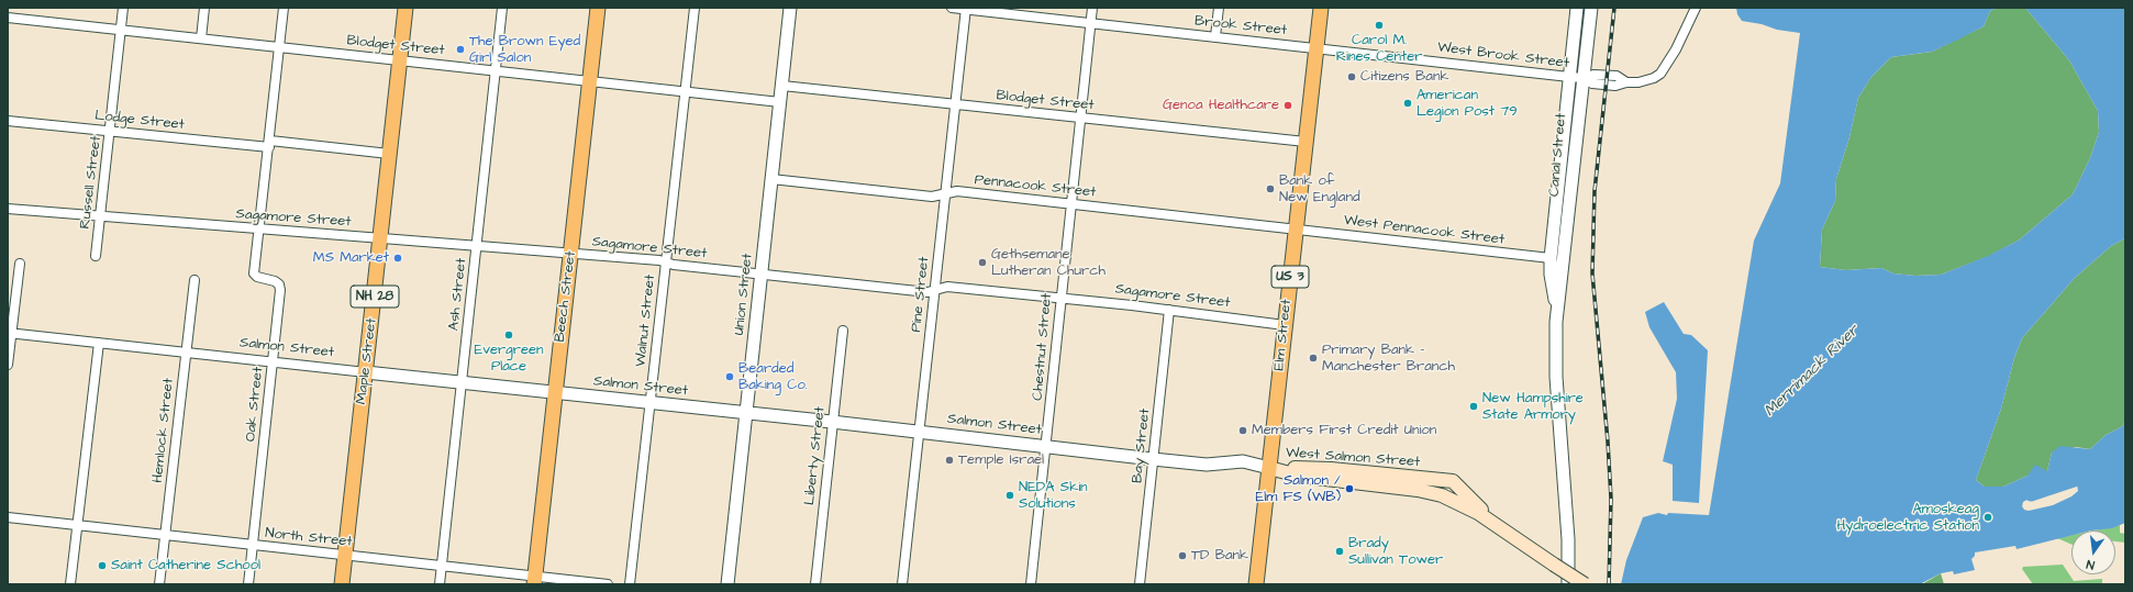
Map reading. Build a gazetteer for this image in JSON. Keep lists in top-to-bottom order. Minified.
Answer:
{"streets":{"main road":["US 3","NH 28","Beech Street","Elm Street","Maple Street","West Salmon Street"],"street":["Brook Street","Blodget Street","West Brook Street","Lodge Street","Canal Street","Russell Street","Pennacook Street","Sagamore Street","West Pennacook Street","Ash Street","Union Street","Pine Street","Walnut Street","Chestnut Street","Salmon Street","Oak Street","Hemlock Street","Bay Street","Liberty Street","North Street"]},"crossings":[["Brook Street","West Brook Street"],["Brook Street","Pine Street"],["Brook Street","Elm Street"],["Brook Street","Chestnut Street"],["Blodget Street","Russell Street"],["Blodget Street","Ash Street"],["Blodget Street","Union Street"],["Blodget Street","Pine Street"],["Blodget Street","Beech Street"],["Blodget Street","Walnut Street"],["Blodget Street","Elm Street"],["Blodget Street","Chestnut Street"],["Blodget Street","Maple Street"],["Blodget Street","Oak Street"],["West Brook Street","Canal Street"],["West Brook Street","Elm Street"],["Lodge Street","Russell Street"],["Lodge Street","Maple Street"],["Lodge Street","Oak Street"],["Canal Street","West Pennacook Street"],["Russell Street","Sagamore Street"],["Pennacook Street","West Pennacook Street"],["Pennacook Street","Union Street"],["Pennacook Street","Pine Street"],["Pennacook Street","Elm Street"],["Pennacook Street","Chestnut Street"],["Sagamore Street","Ash Street"],["Sagamore Street","Union Street"],["Sagamore Street","Pine Street"],["Sagamore Street","Beech Street"],["Sagamore Street","Walnut Street"],["Sagamore Street","Elm Street"],["Sagamore Street","Chestnut Street"],["Sagamore Street","Maple Street"],["Sagamore Street","Oak Street"],["Sagamore Street","Bay Street"],["West Pennacook Street","Elm Street"],["Ash Street","Salmon Street"],["Ash Street","North Street"],["Union Street","Salmon Street"],["Pine Street","Salmon Street"],["Beech Street","Salmon Street"],["Beech Street","North Street"],["Walnut Street","Salmon Street"],["Elm Street","Salmon Street"],["Elm Street","West Salmon Street"],["Chestnut Street","Salmon Street"],["Salmon Street","Maple Street"],["Salmon Street","Oak Street"],["Salmon Street","Hemlock Street"],["Salmon Street","Bay Street"],["Salmon Street","Liberty Street"],["Salmon Street","West Salmon Street"],["Maple Street","North Street"],["Oak Street","North Street"],["Hemlock Street","North Street"]],"water":["Merrimack River"],"places":["Carol M. Rines Center","The Brown Eyed Girl Salon","Citizens Bank","American Legion Post 79","Genoa Healthcare","Bank of New England","MS Market","Gethsemane Lutheran Church","Evergreen Place","Primary Bank - Manchester Branch","Bearded Baking Co.","New Hampshire State Armory","Members First Credit Union","Temple Israel","Salmon / Elm FS (WB)","NEDA Skin Solutions","Amoskeag Hydroelectric Station","Brady Sullivan Tower","TD Bank","Saint Catherine School"],"north":"bottom"}
